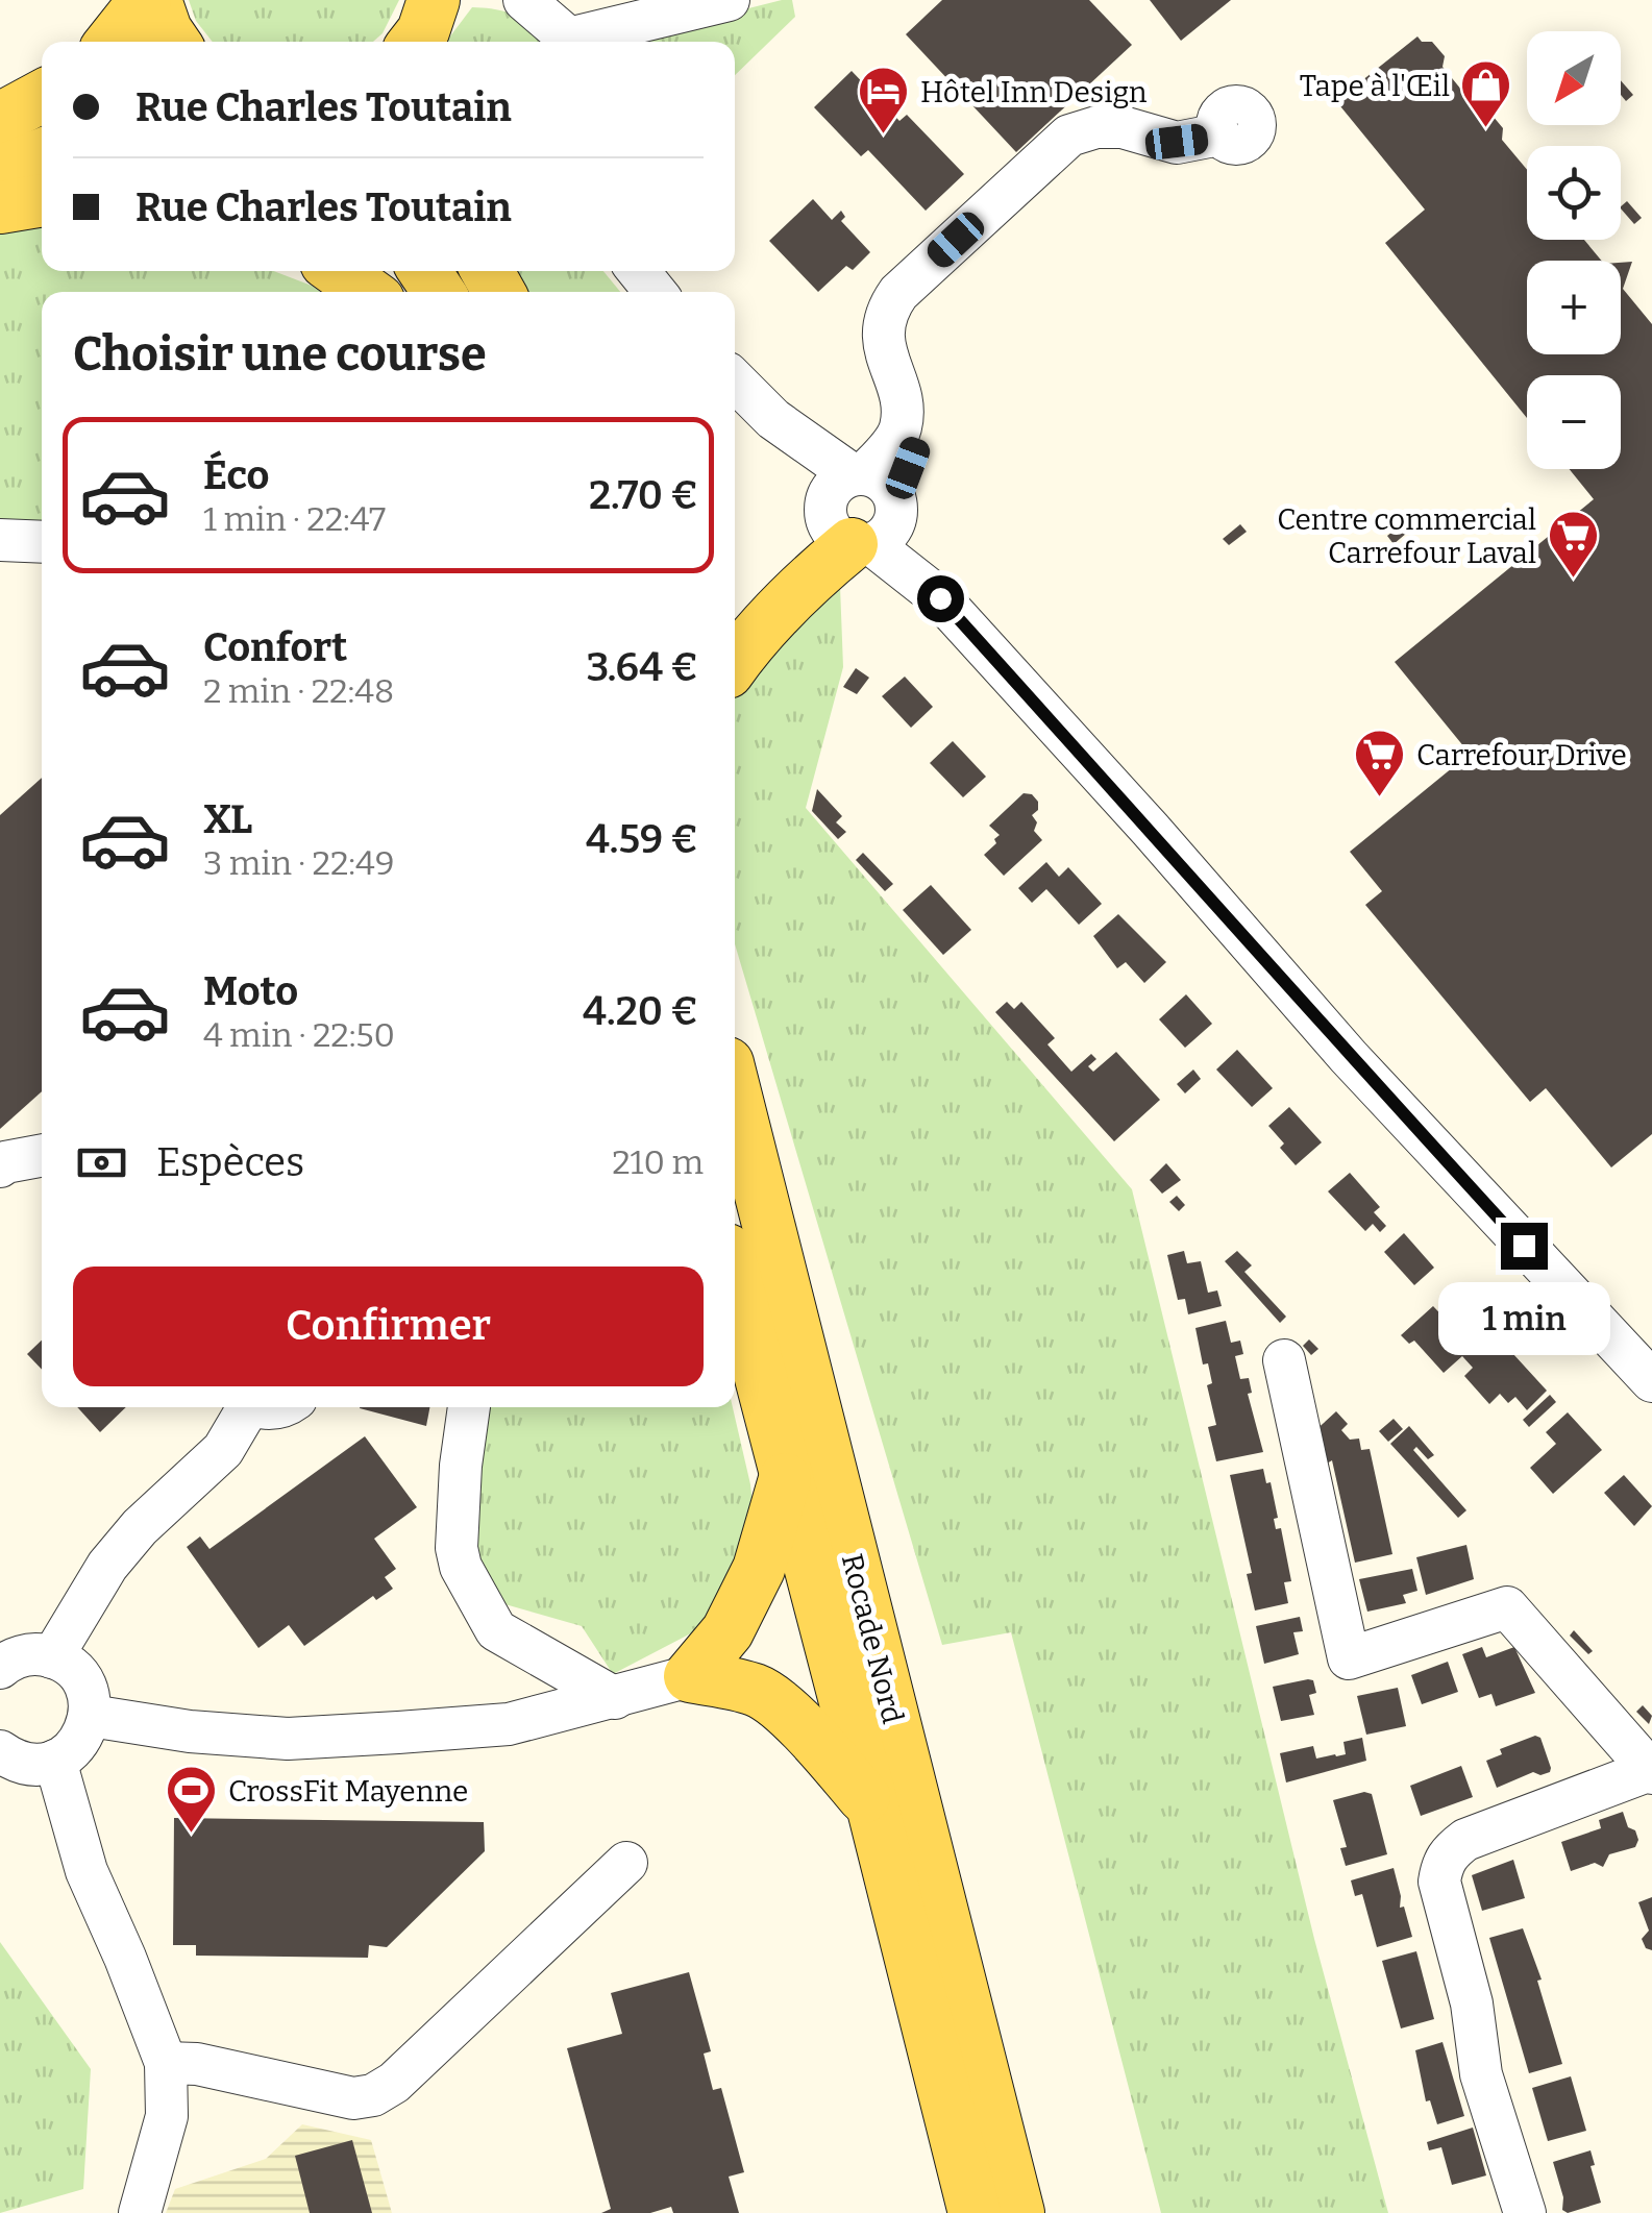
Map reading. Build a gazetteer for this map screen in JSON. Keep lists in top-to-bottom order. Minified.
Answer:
{"streets":{"main road":["Rocade Nord"]},"places":{"shop":["Tape à l'Œil"],"hotel":["Hôtel Inn Design"],"supermarket":["Centre commercial Carrefour Laval","Carrefour Drive"],"sports":["CrossFit Mayenne"]},"north":"bottom left","page":{"map_buttons":["+","−"],"banner":["Rue Charles Toutain","Rue Charles Toutain"],"heading":"Choisir une course","list":[{"name":"Éco","note":"1 min · 22:47","value":"2.70 €"},{"name":"Confort","note":"2 min · 22:48","value":"3.64 €"},{"name":"XL","note":"3 min · 22:49","value":"4.59 €"},{"name":"Moto","note":"4 min · 22:50","value":"4.20 €"}],"pay":["Espèces","210 m"],"buttons":"Confirmer","bubble":"1 min"}}
